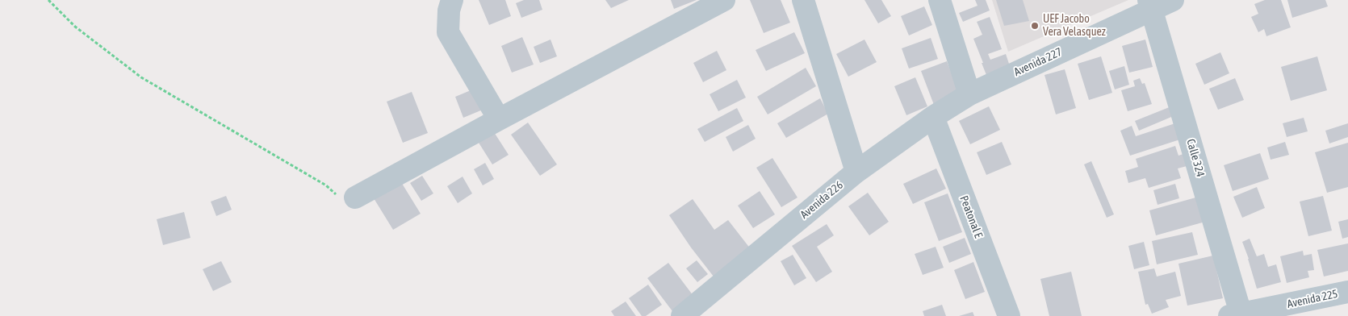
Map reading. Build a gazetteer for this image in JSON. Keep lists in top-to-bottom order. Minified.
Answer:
{"streets":{"street":["Avenida 227","Calle 324","Avenida 226","Peatonal E","Avenida 225"]},"crossings":[["Avenida 227","Calle 324"],["Avenida 227","Avenida 226"],["Calle 324","Avenida 225"],["Avenida 226","Peatonal E"]],"places":["UEF Jacobo Vera Velasquez"]}
